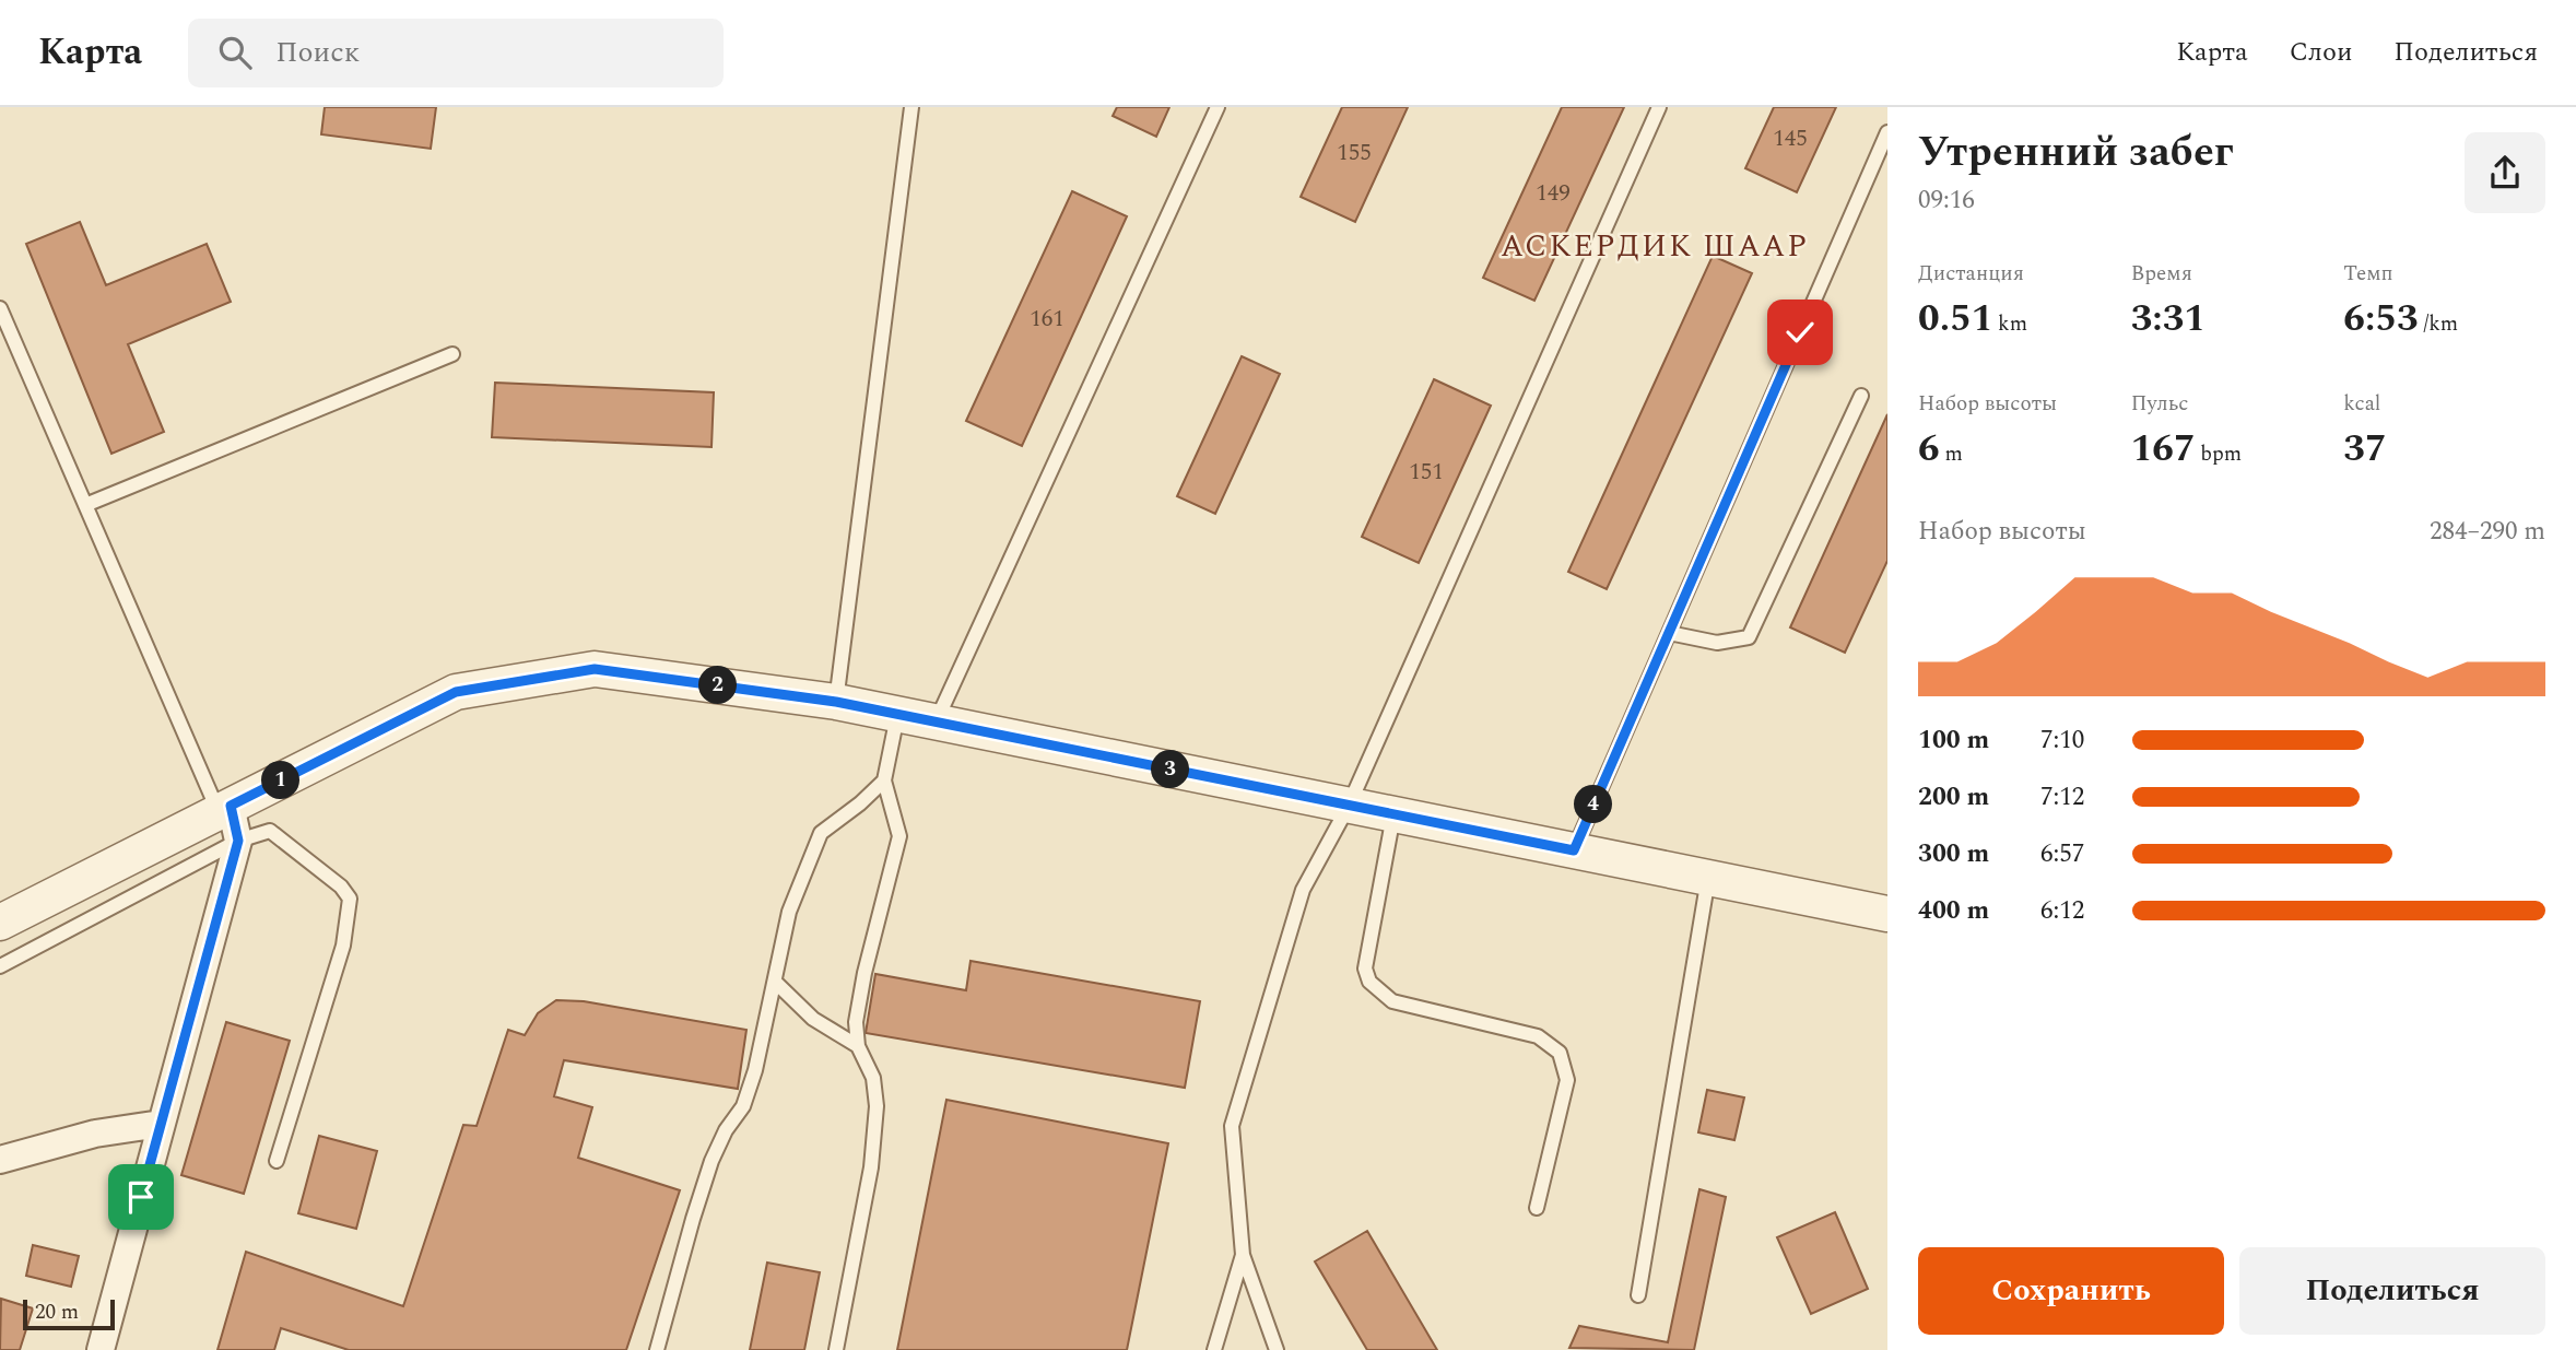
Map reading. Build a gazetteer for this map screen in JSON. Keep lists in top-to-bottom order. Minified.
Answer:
{"districts":["АСКЕРДИК ШААР"],"house_numbers":["145","155","149","161","151"],"scale_bar":"20 m","page":{"header":"Карта","search":"Поиск","nav":["Карта","Слои","Поделиться"],"heading":["Утренний забег","09:16"],"stats":[["Дистанция","0.51 km"],["Время","3:31"],["Темп","6:53 /km"],["Набор высоты","6 m"],["Пульс","167 bpm"],["kcal","37"]],"chart":["Набор высоты","284–290 m"],"pins":["2","3","1","4"],"list":[{"name":"100 m","note":"7:10"},{"name":"200 m","note":"7:12"},{"name":"300 m","note":"6:57"},{"name":"400 m","note":"6:12"}],"buttons":["Сохранить","Поделиться"],"scale":"20 m"}}
